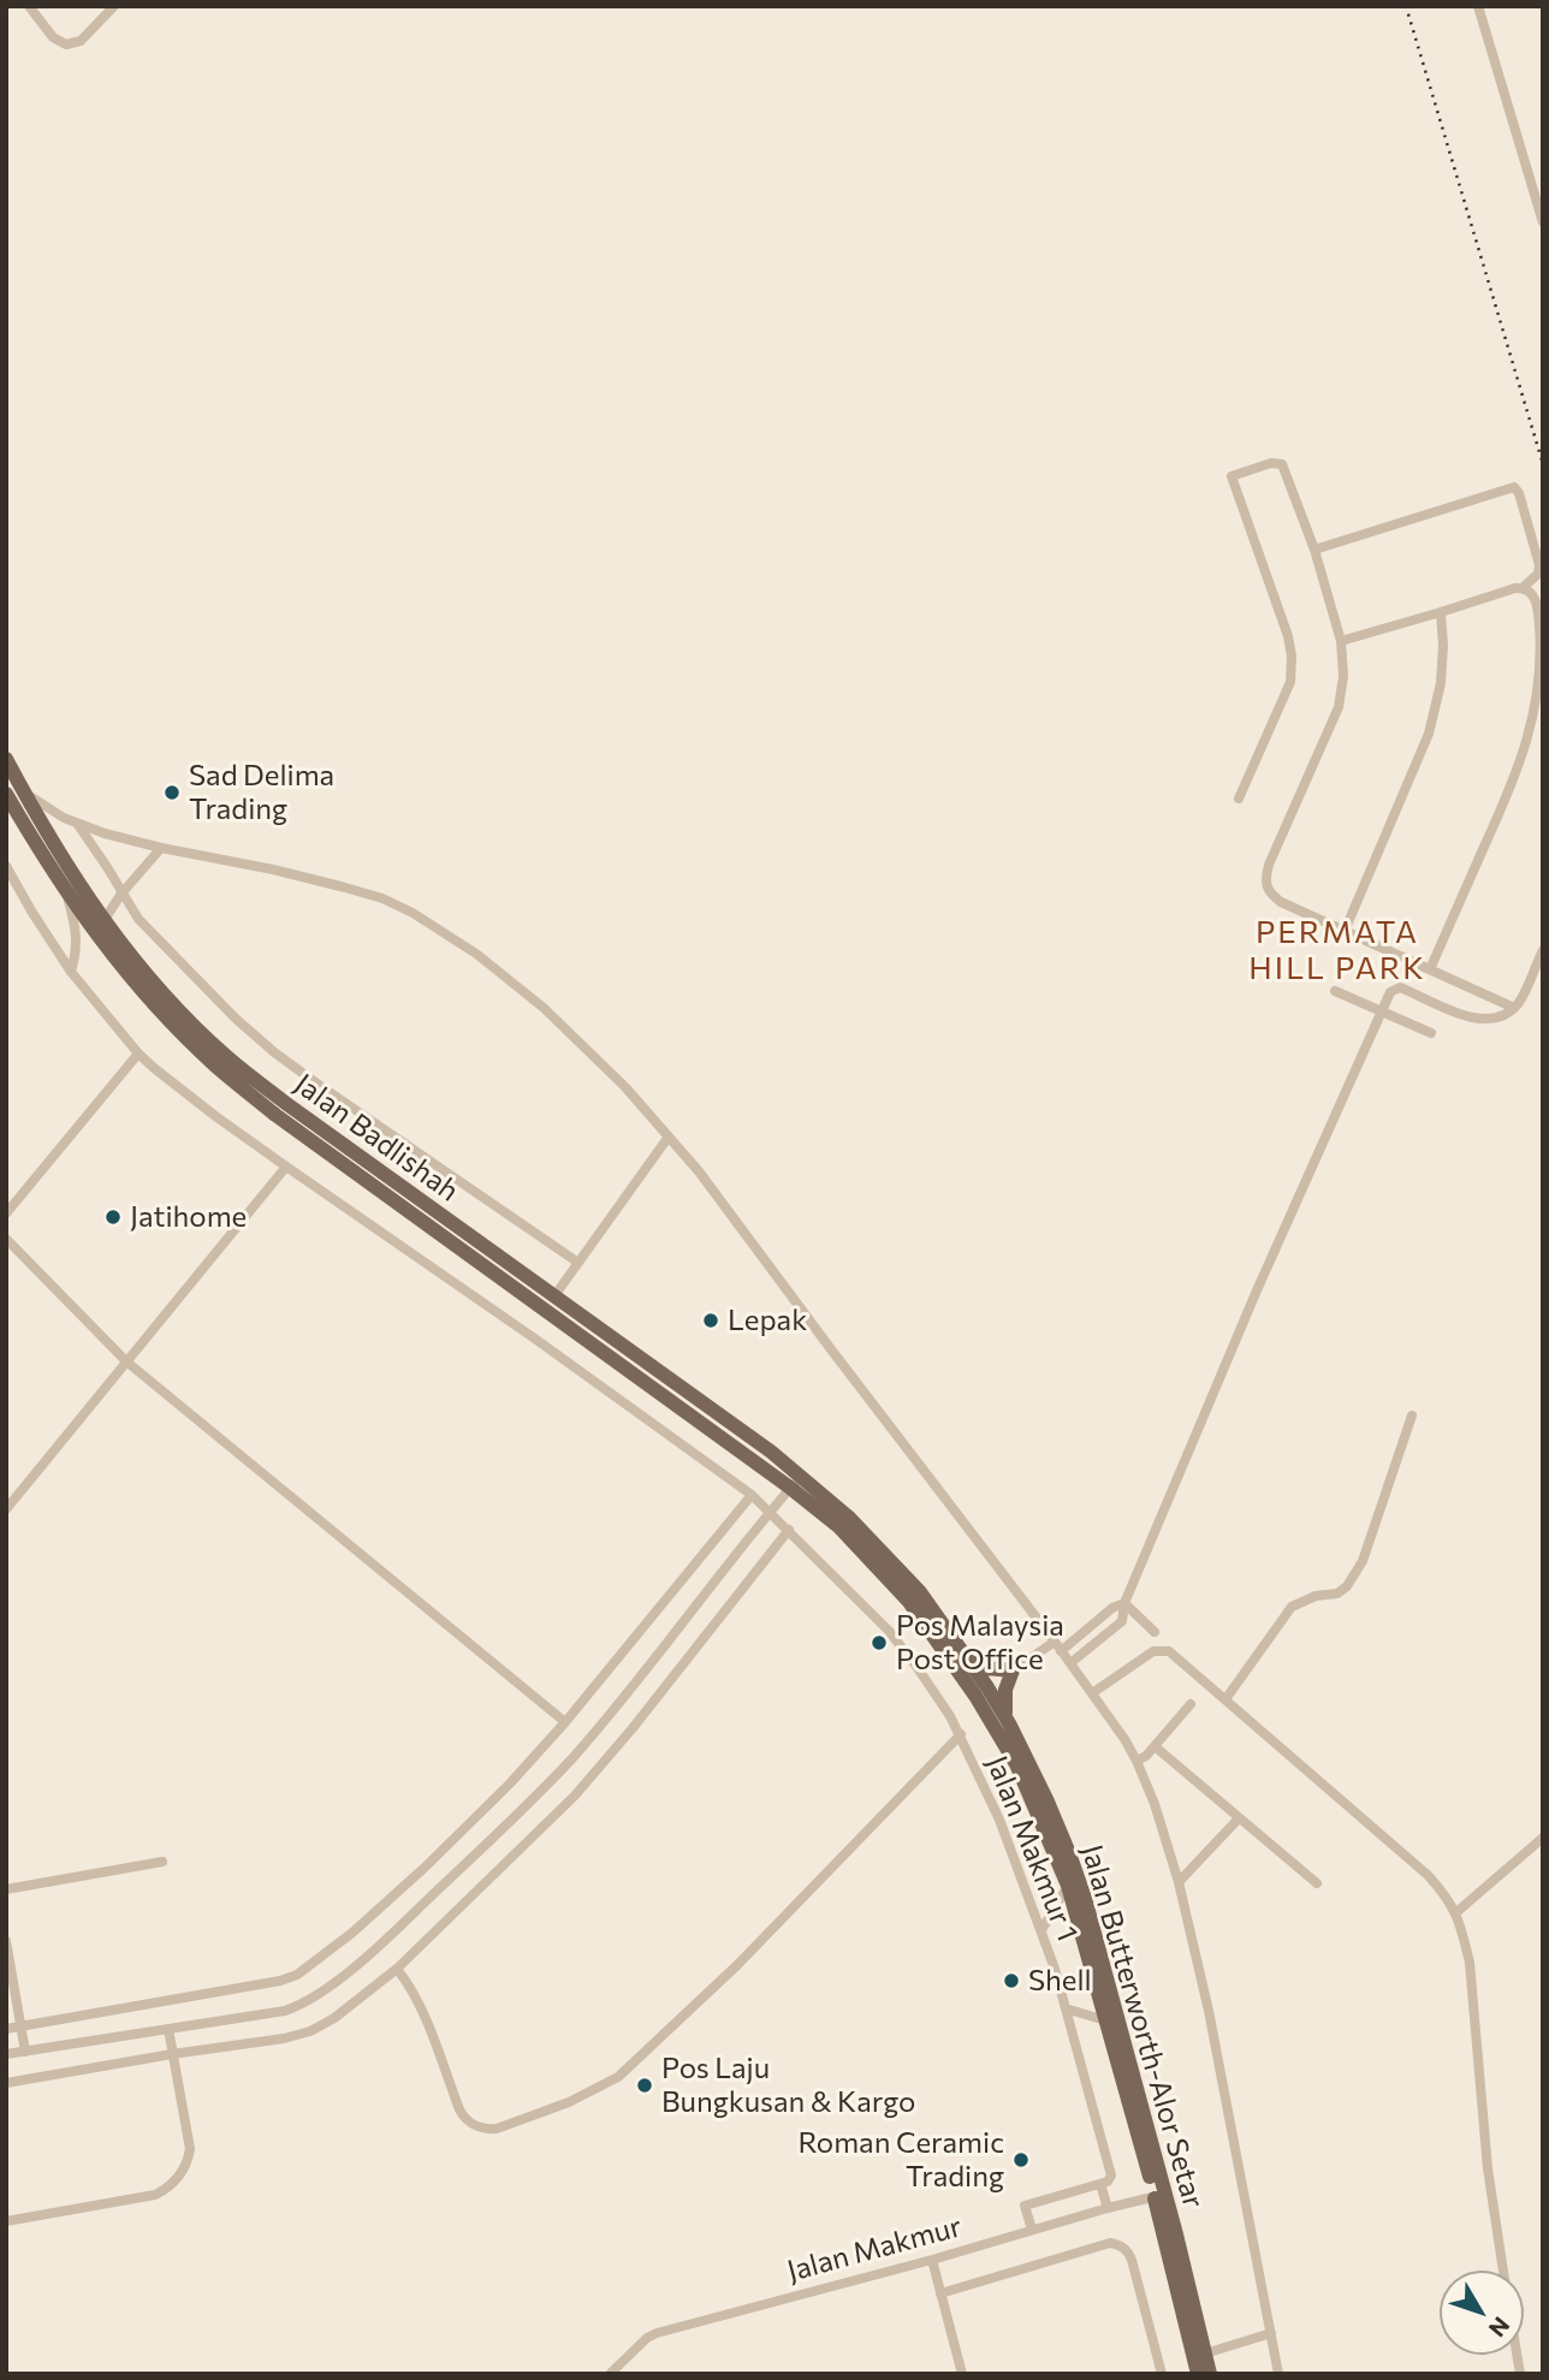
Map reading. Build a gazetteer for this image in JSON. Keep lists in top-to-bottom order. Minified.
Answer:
{"streets":{"main road":["Jalan Badlishah","Jalan Butterworth-Alor Setar"],"street":["Jalan Makmur 1","Jalan Makmur"]},"crossings":[["Jalan Badlishah","Jalan Butterworth-Alor Setar"],["Jalan Butterworth-Alor Setar","Jalan Makmur"]],"districts":["PERMATA HILL PARK"],"places":["Sad Delima Trading","Jatihome","Lepak","Pos Malaysia Post Office","Shell","Pos Laju Bungkusan & Kargo","Roman Ceramic Trading"],"north":"bottom right"}
